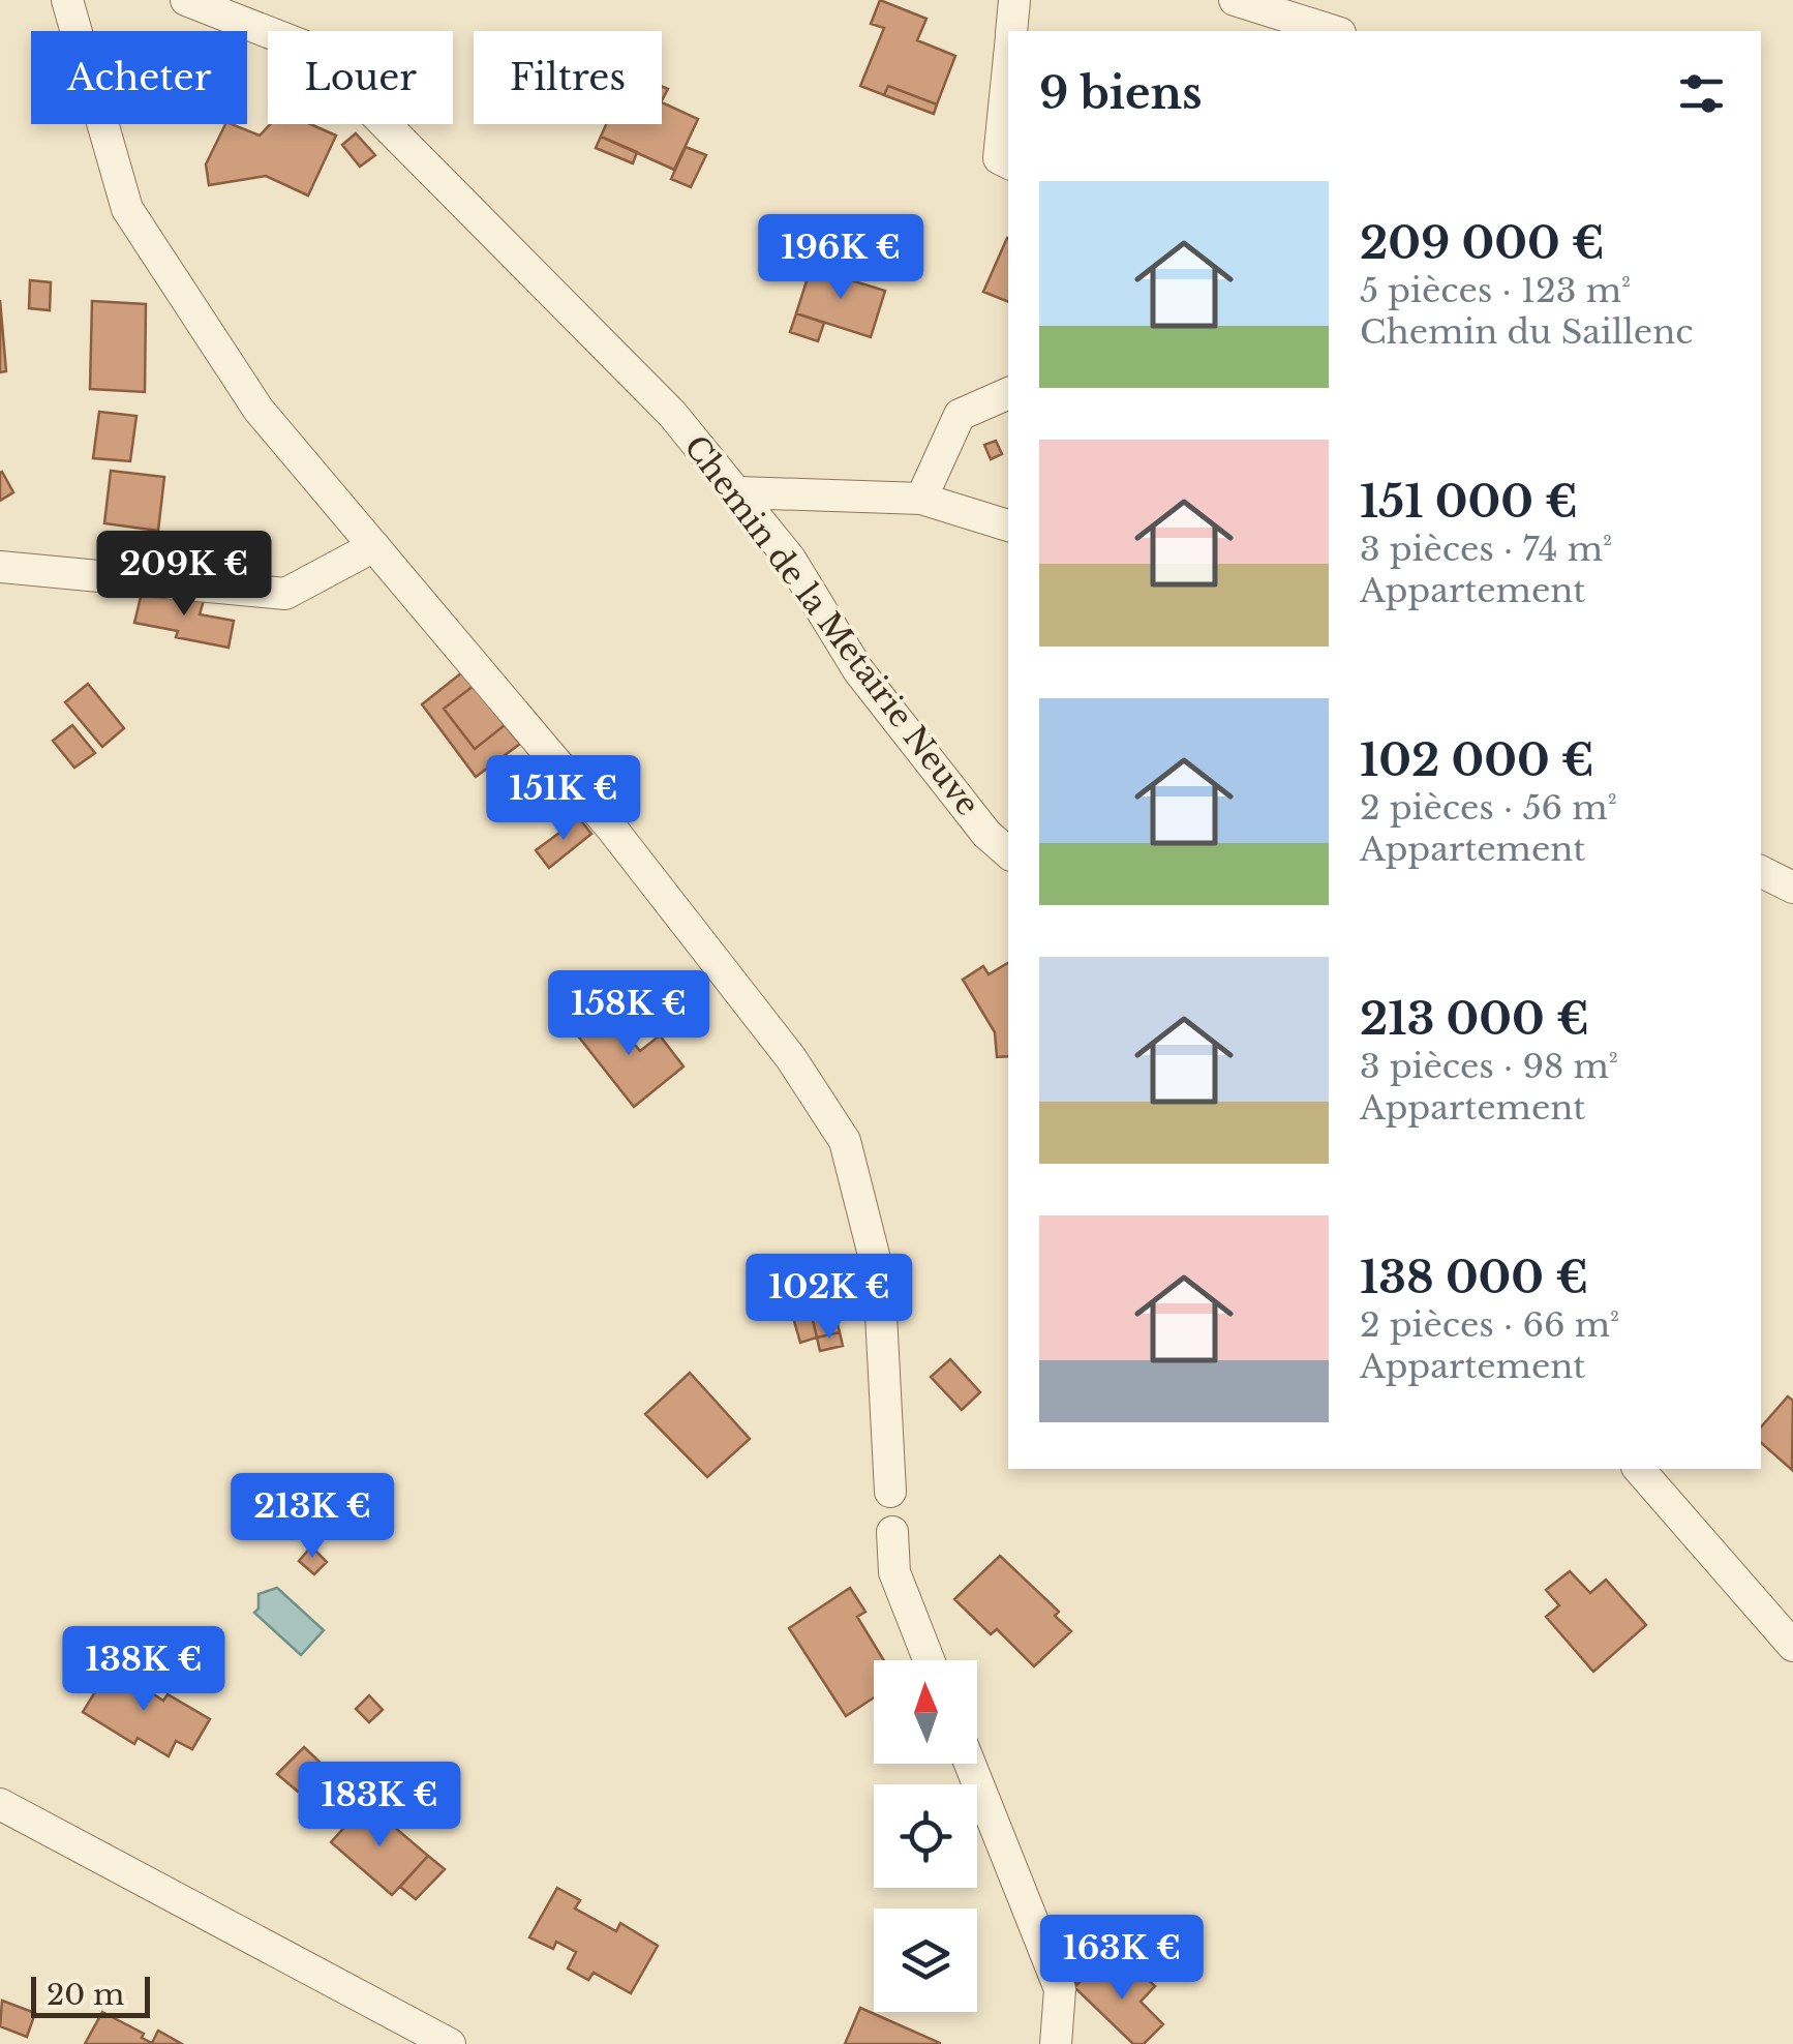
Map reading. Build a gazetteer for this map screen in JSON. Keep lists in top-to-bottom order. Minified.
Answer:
{"streets":{"street":["Chemin de la Metairie Neuve"]},"scale_bar":"20 m","north":"top","page":{"chip":["Acheter","Louer","Filtres"],"heading":"9 biens","list":[{"name":"209 000 €","note":"5 pièces · 123 m² · Chemin du Saillenc"},{"name":"151 000 €","note":"3 pièces · 74 m² · Appartement"},{"name":"102 000 €","note":"2 pièces · 56 m² · Appartement"},{"name":"213 000 €","note":"3 pièces · 98 m² · Appartement"},{"name":"138 000 €","note":"2 pièces · 66 m² · Appartement"}],"price":["196K €","209K €","151K €","158K €","102K €","213K €","138K €","183K €","163K €"],"scale":"20 m"}}
